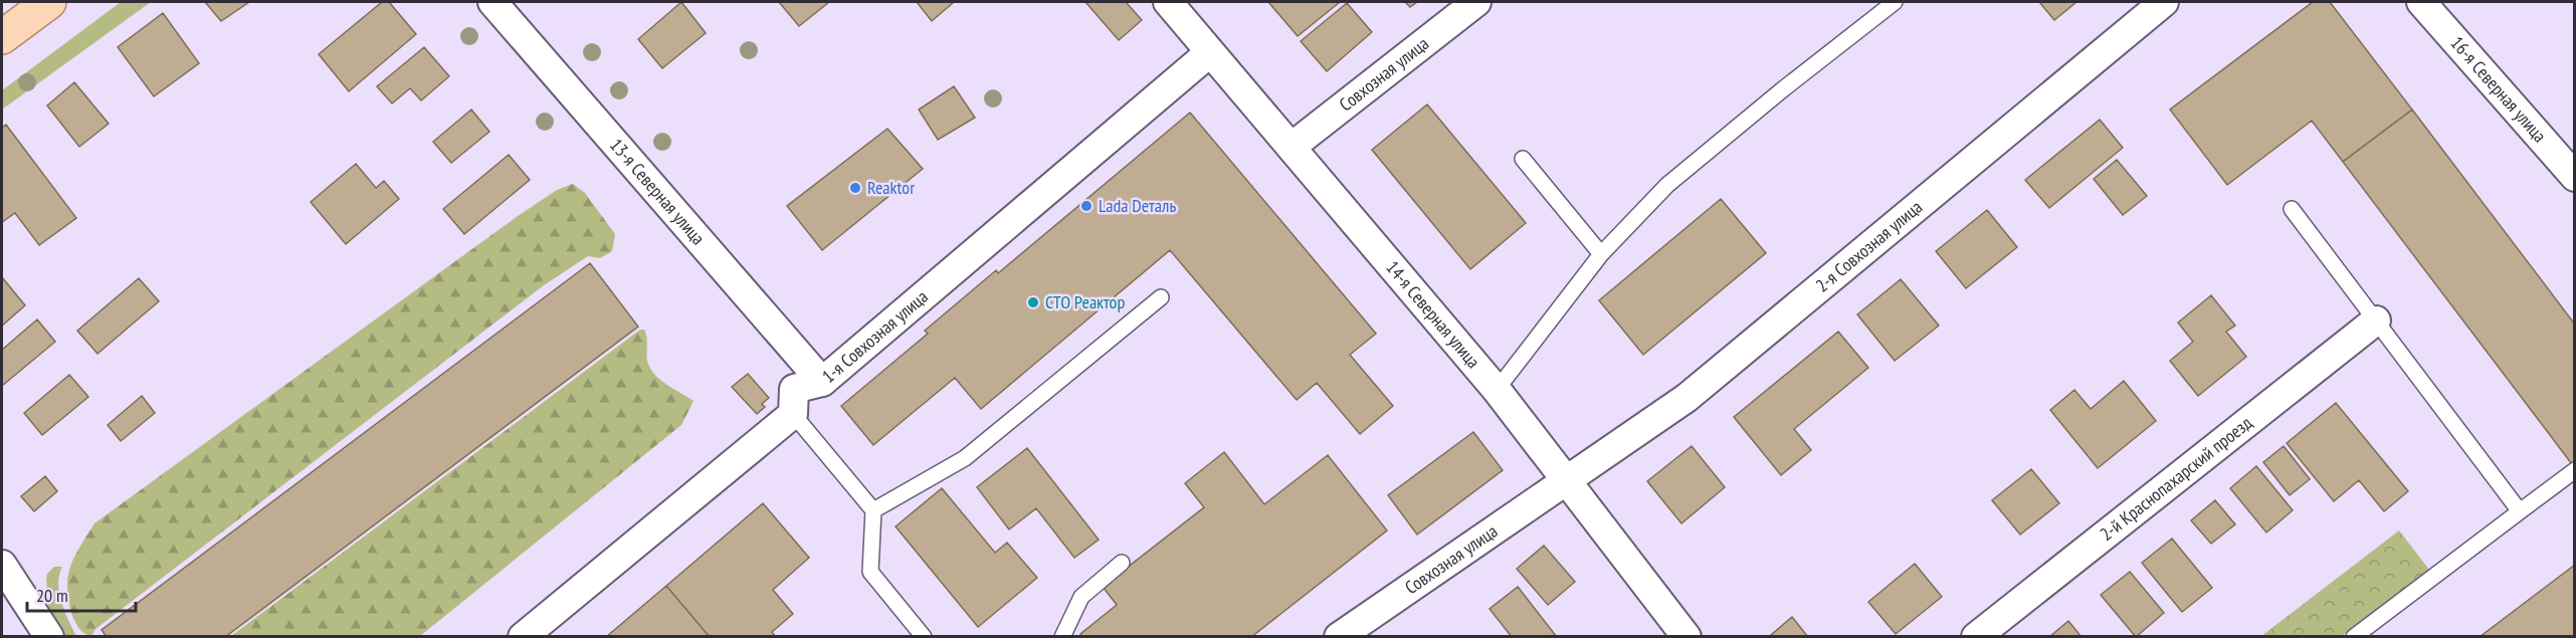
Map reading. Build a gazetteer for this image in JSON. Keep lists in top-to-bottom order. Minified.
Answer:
{"streets":{"street":["Совхозная улица","16-я Северная улица","13-я Северная улица","2-я Совхозная улица","14-я Северная улица","1-я Совхозная улица","2-й Краснопахарский проезд"]},"crossings":[["Совхозная улица","2-я Совхозная улица"],["Совхозная улица","14-я Северная улица"],["13-я Северная улица","1-я Совхозная улица"],["2-я Совхозная улица","14-я Северная улица"],["14-я Северная улица","1-я Совхозная улица"]],"places":["Reaktor","Lada Dеталь","СТО Реактор"],"scale_bar":"20 m"}
